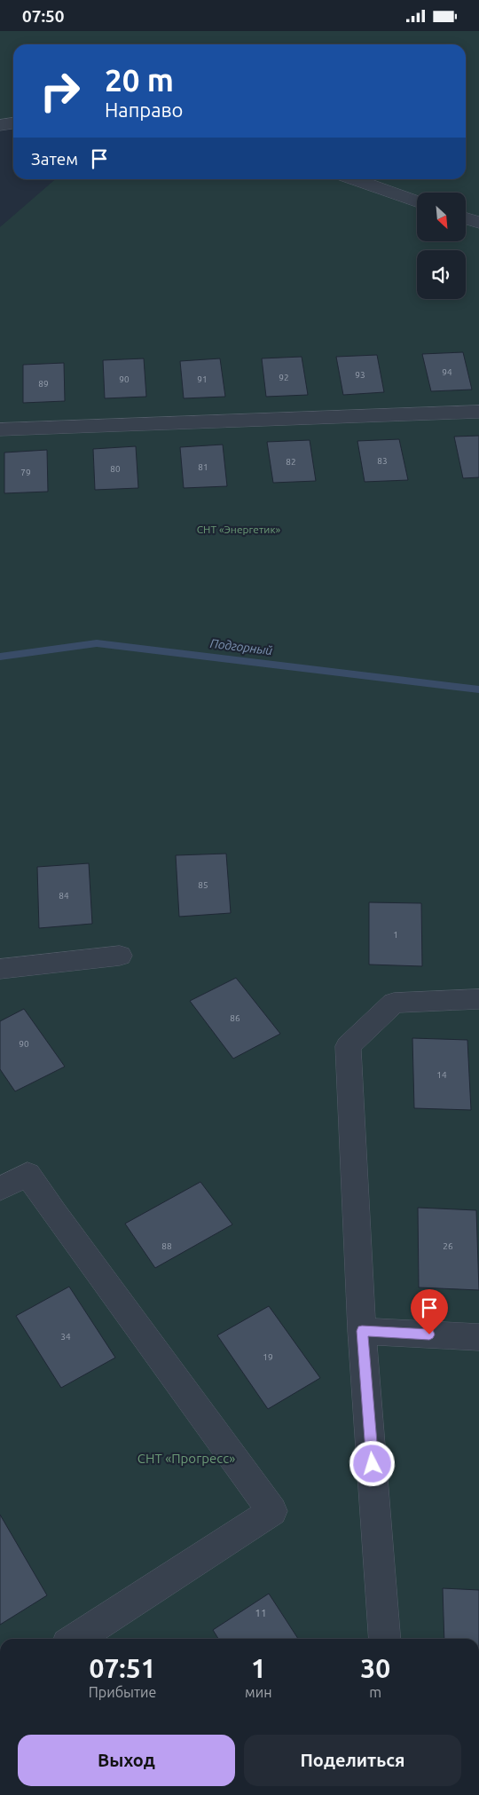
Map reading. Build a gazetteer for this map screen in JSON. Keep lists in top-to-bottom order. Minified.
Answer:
{"water":["Подгорный"],"parks":["СНТ «Энергетик»","СНТ «Прогресс»"],"house_numbers":["94","93","92","90","91","89","83","82","81","80","79","85","84","1","86","90","14","88","26","34","19","11"],"north":"bottom right","page":{"status":"07:50","turn":["20 m","Направо"],"then":"Затем","eta":["07:51","Прибытие","1","мин","30","m"],"buttons":["Выход","Поделиться"]}}
